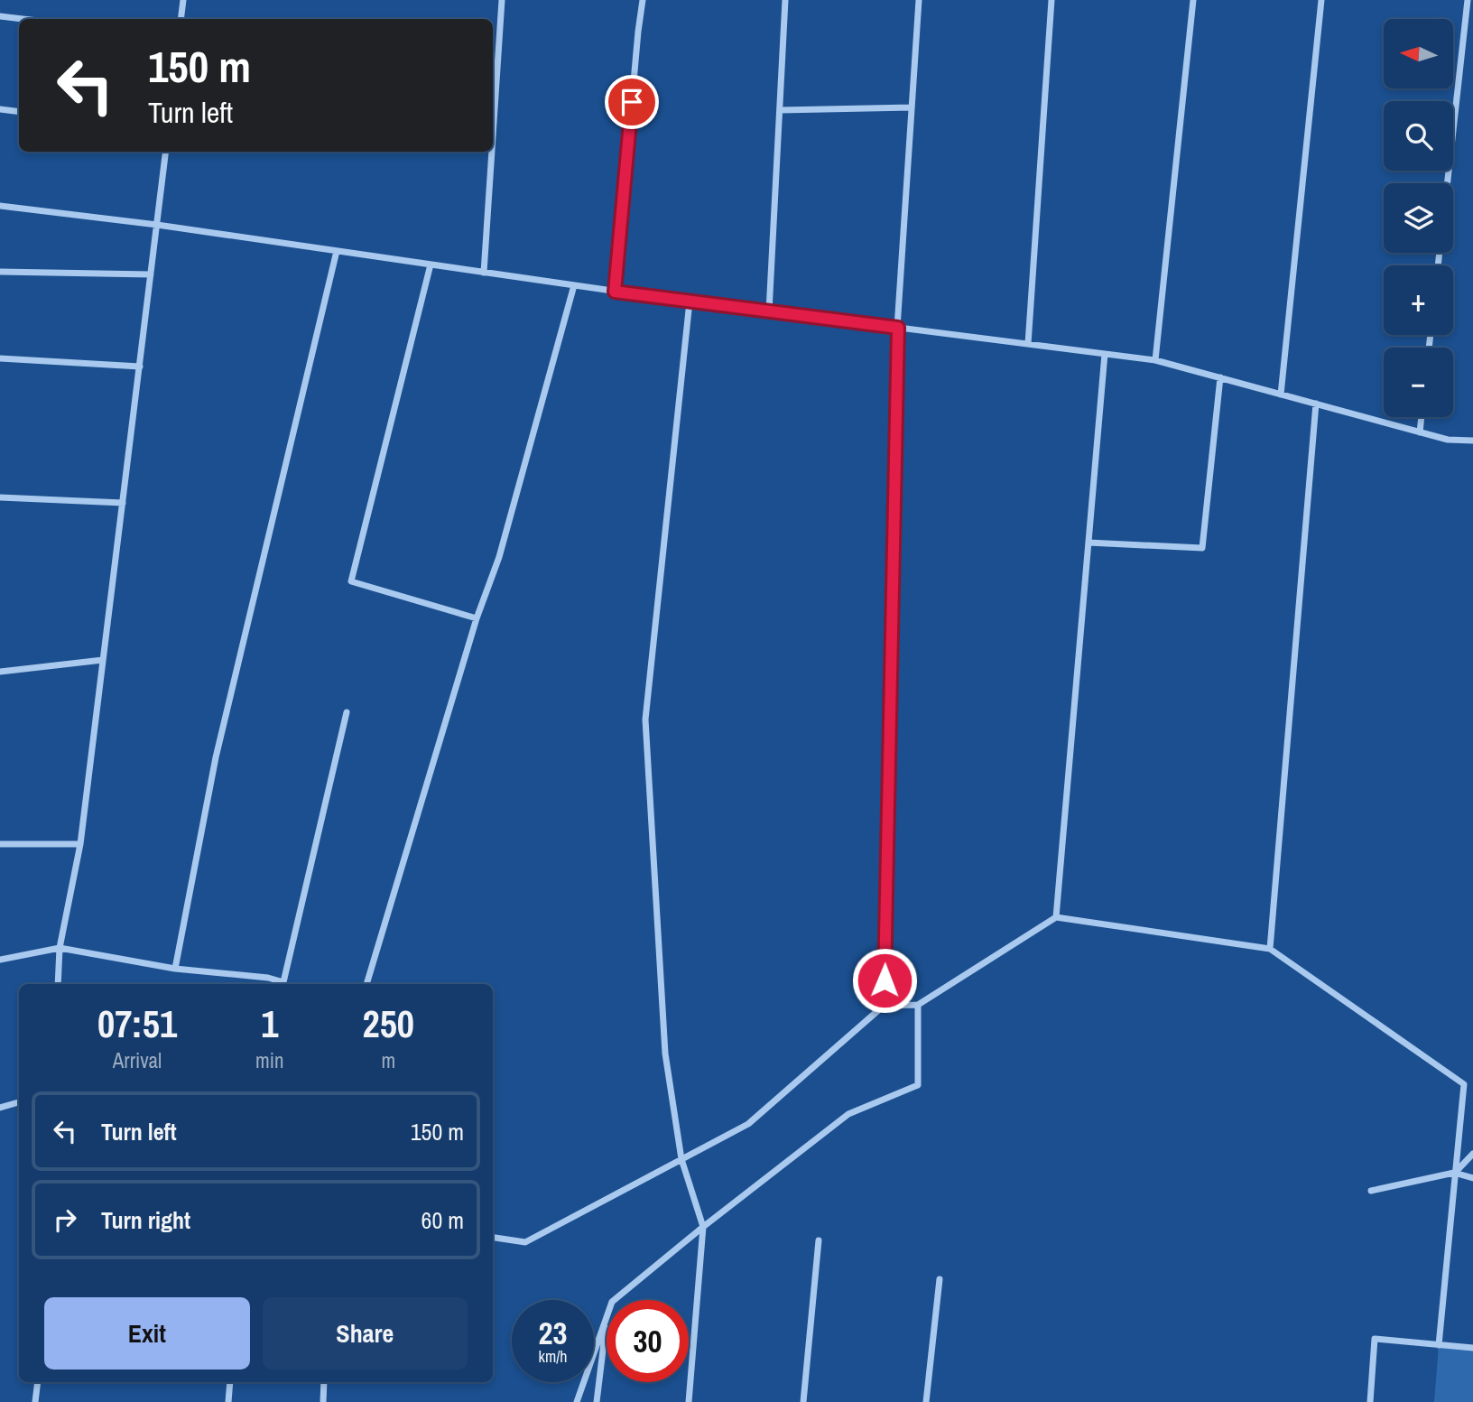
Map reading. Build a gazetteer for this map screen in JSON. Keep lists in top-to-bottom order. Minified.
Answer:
{"north":"left","page":{"map_buttons":["+","−"],"turn":["150 m","Turn left"],"eta":["07:51","Arrival","1","min","250","m"],"list":[{"name":"Turn left","value":"150 m"},{"name":"Turn right","value":"60 m"}],"buttons":["Exit","Share"],"speed":"23 km/h","limit":"30"}}
